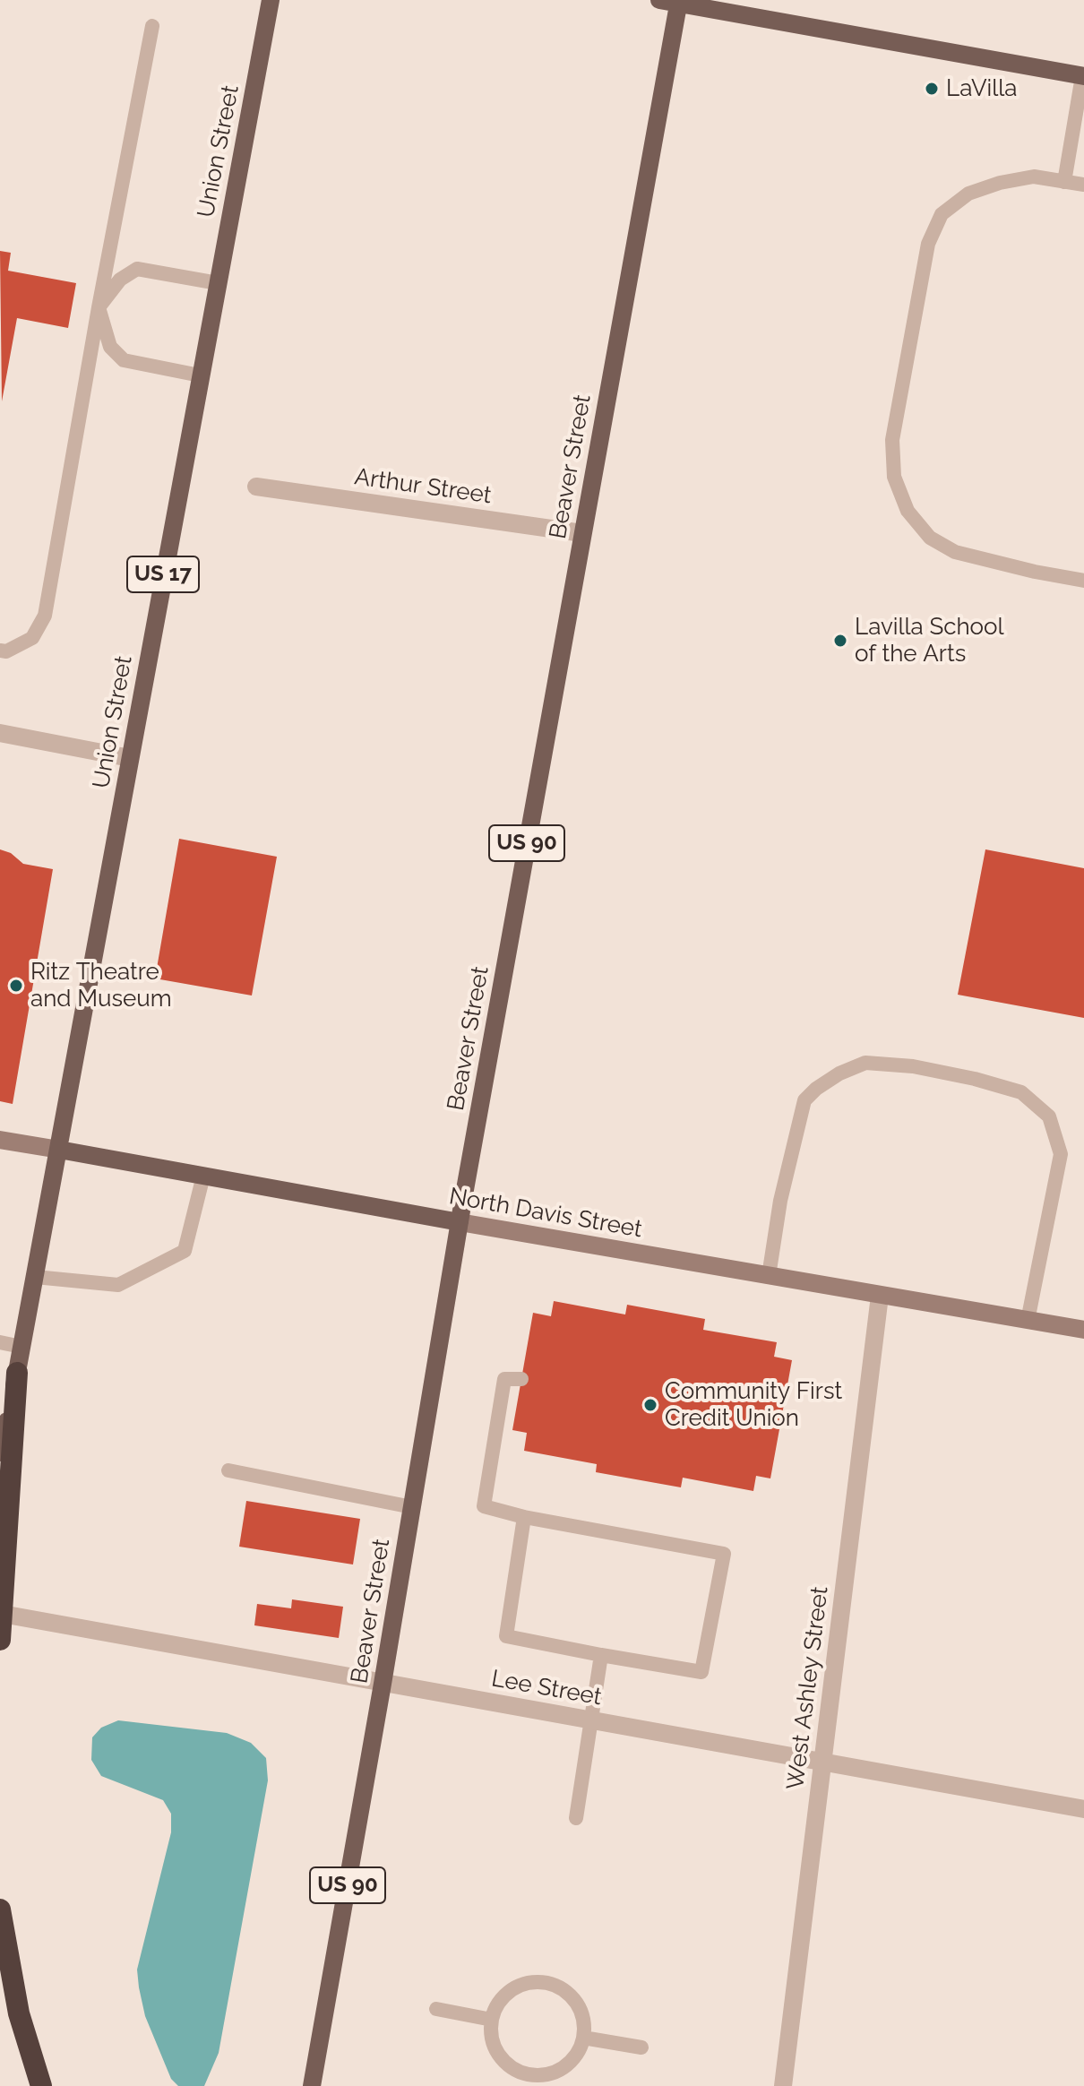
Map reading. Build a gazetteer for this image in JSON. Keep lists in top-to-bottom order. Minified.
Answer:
{"streets":{"highway":["US 17"],"main road":["Union Street","Beaver Street","US 90","North Davis Street"],"street":["Arthur Street","Lee Street","West Ashley Street"]},"crossings":[["Union Street","US 17"],["Union Street","North Davis Street"],["Beaver Street","Arthur Street"],["Beaver Street","North Davis Street"],["Beaver Street","Lee Street"],["US 17","Lee Street"],["North Davis Street","West Ashley Street"],["Lee Street","West Ashley Street"]],"places":["LaVilla","Lavilla School of the Arts","Ritz Theatre and Museum","Community First Credit Union"]}
